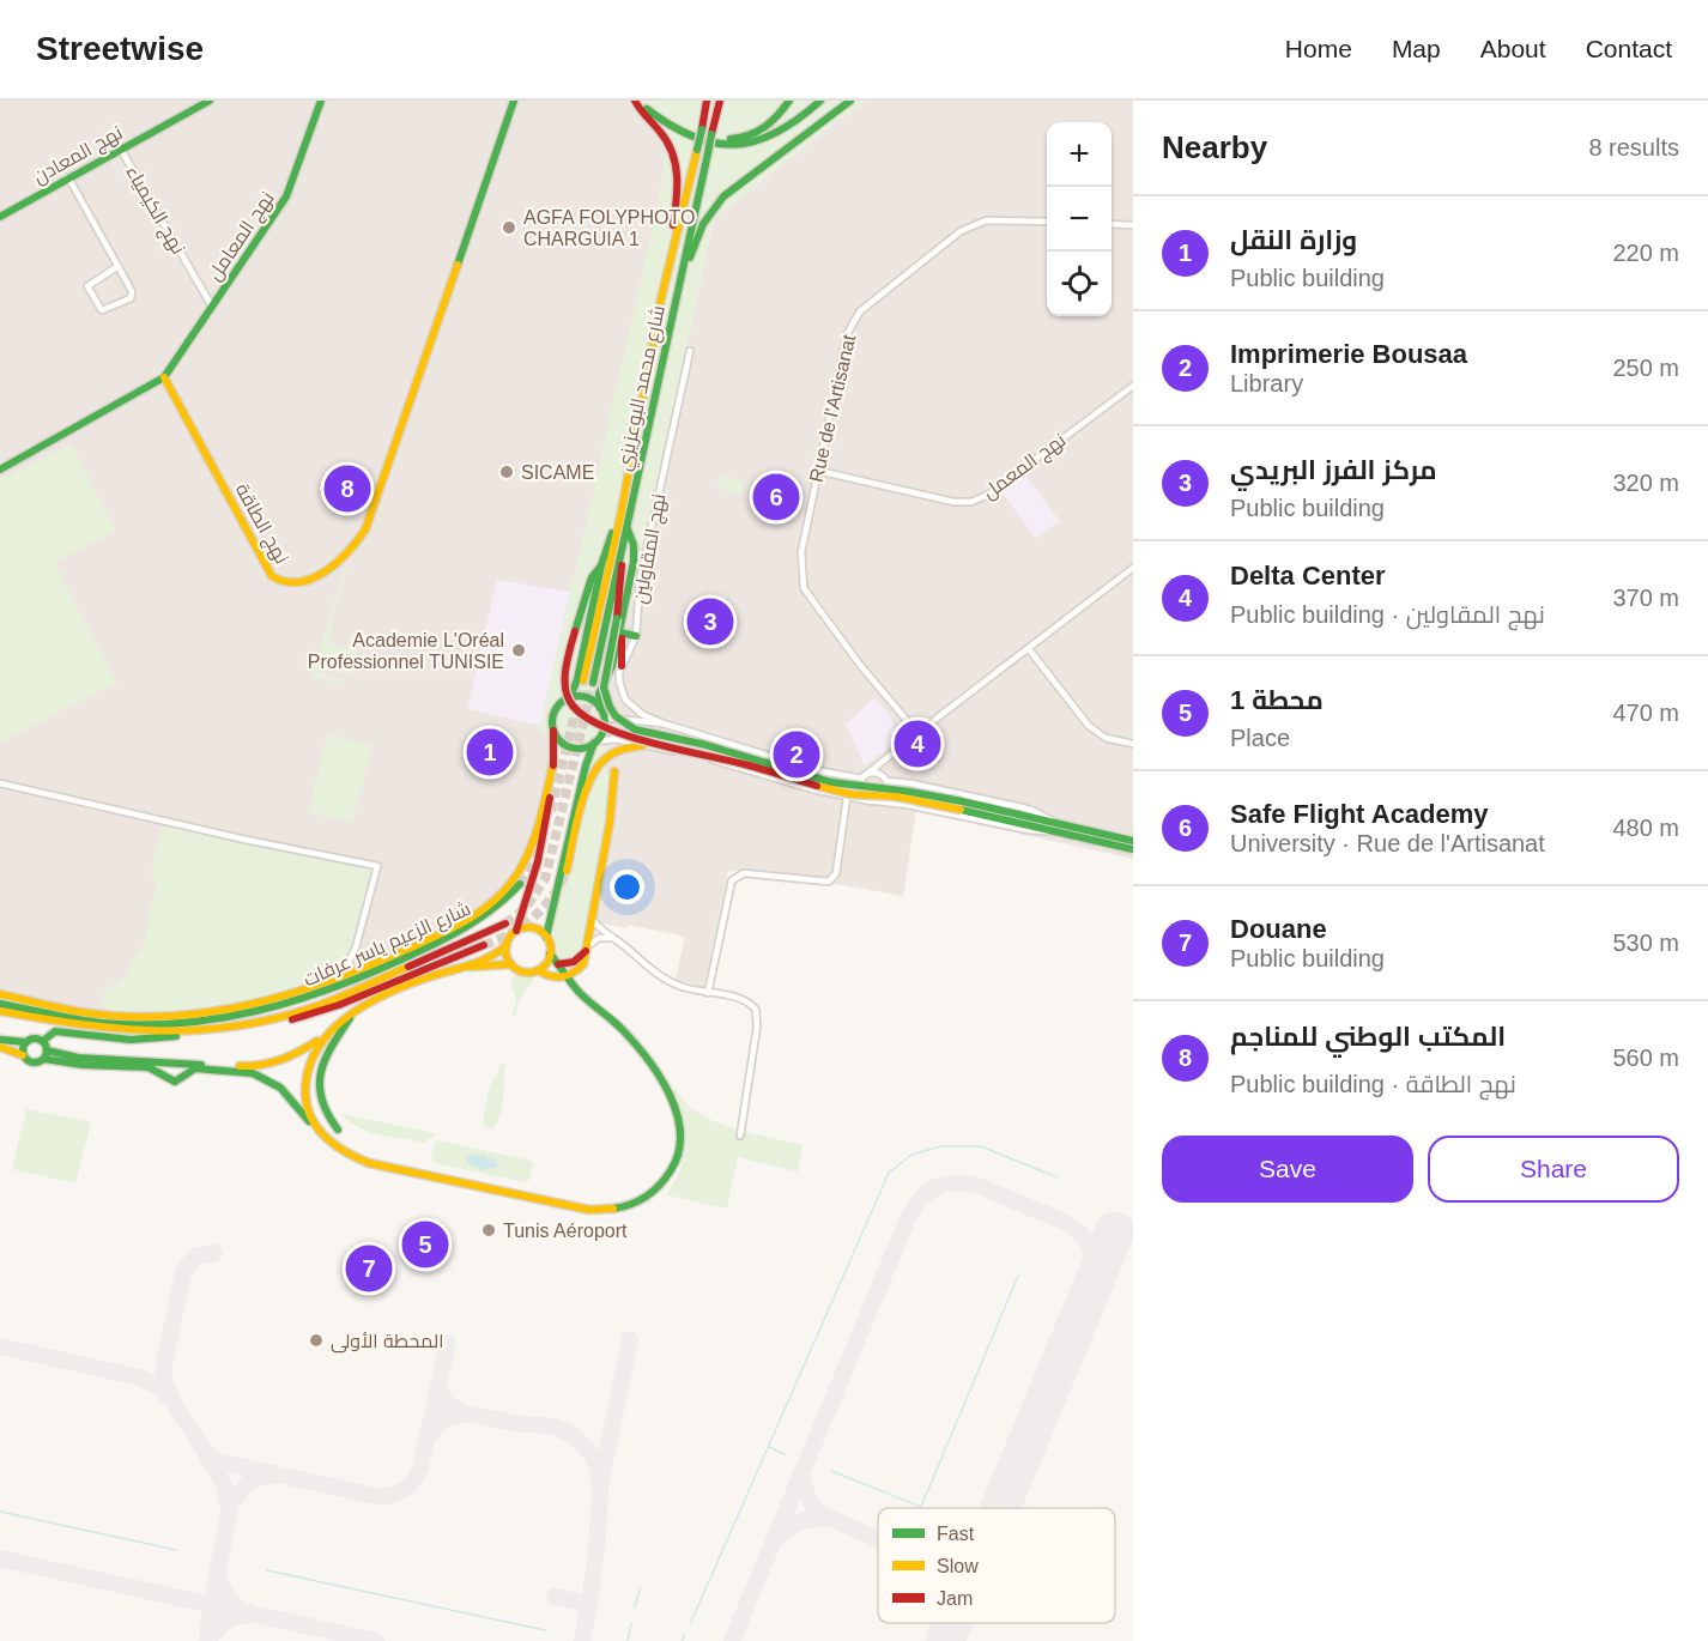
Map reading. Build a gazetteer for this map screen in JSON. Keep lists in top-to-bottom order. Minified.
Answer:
{"streets":{"main road":["نهج المعادن","نهج المعامل","شارع محمد البوعزيزي","نهج الطاقة","شارع الزعيم ياسر عرفات"],"street":["نهج الكيمياء","Rue de l'Artisanat","نهج المعمل","نهج المقاولين"]},"crossings":[["نهج المعادن","نهج الكيمياء"],["نهج الكيمياء","نهج المعامل"],["نهج المعامل","نهج الطاقة"],["Rue de l'Artisanat","نهج المعمل"]],"places":["AGFA FOLYPHOTO CHARGUIA 1","SICAME","Academie L'Oréal Professionnel TUNISIE","Tunis Aéroport","المحطة الأولى"],"legend":["Fast","Slow","Jam"],"page":{"header":"Streetwise","nav":["Home","Map","About","Contact"],"heading":["Nearby","8 results"],"map_buttons":["+","−"],"list":[{"mark":"1","name":"وزارة النقل","note":"Public building","value":"220 m"},{"mark":"2","name":"Imprimerie Bousaa","note":"Library","value":"250 m"},{"mark":"3","name":"مركز الفرز البريدي","note":"Public building","value":"320 m"},{"mark":"4","name":"Delta Center","note":"Public building · نهج المقاولين","value":"370 m"},{"mark":"5","name":"محطة 1","note":"Place","value":"470 m"},{"mark":"6","name":"Safe Flight Academy","note":"University · Rue de l'Artisanat","value":"480 m"},{"mark":"7","name":"Douane","note":"Public building","value":"530 m"},{"mark":"8","name":"المكتب الوطني للمناجم","note":"Public building · نهج الطاقة","value":"560 m"}],"pins":["8","6","3","4","1","2","5","7"],"buttons":["Save","Share"]}}
